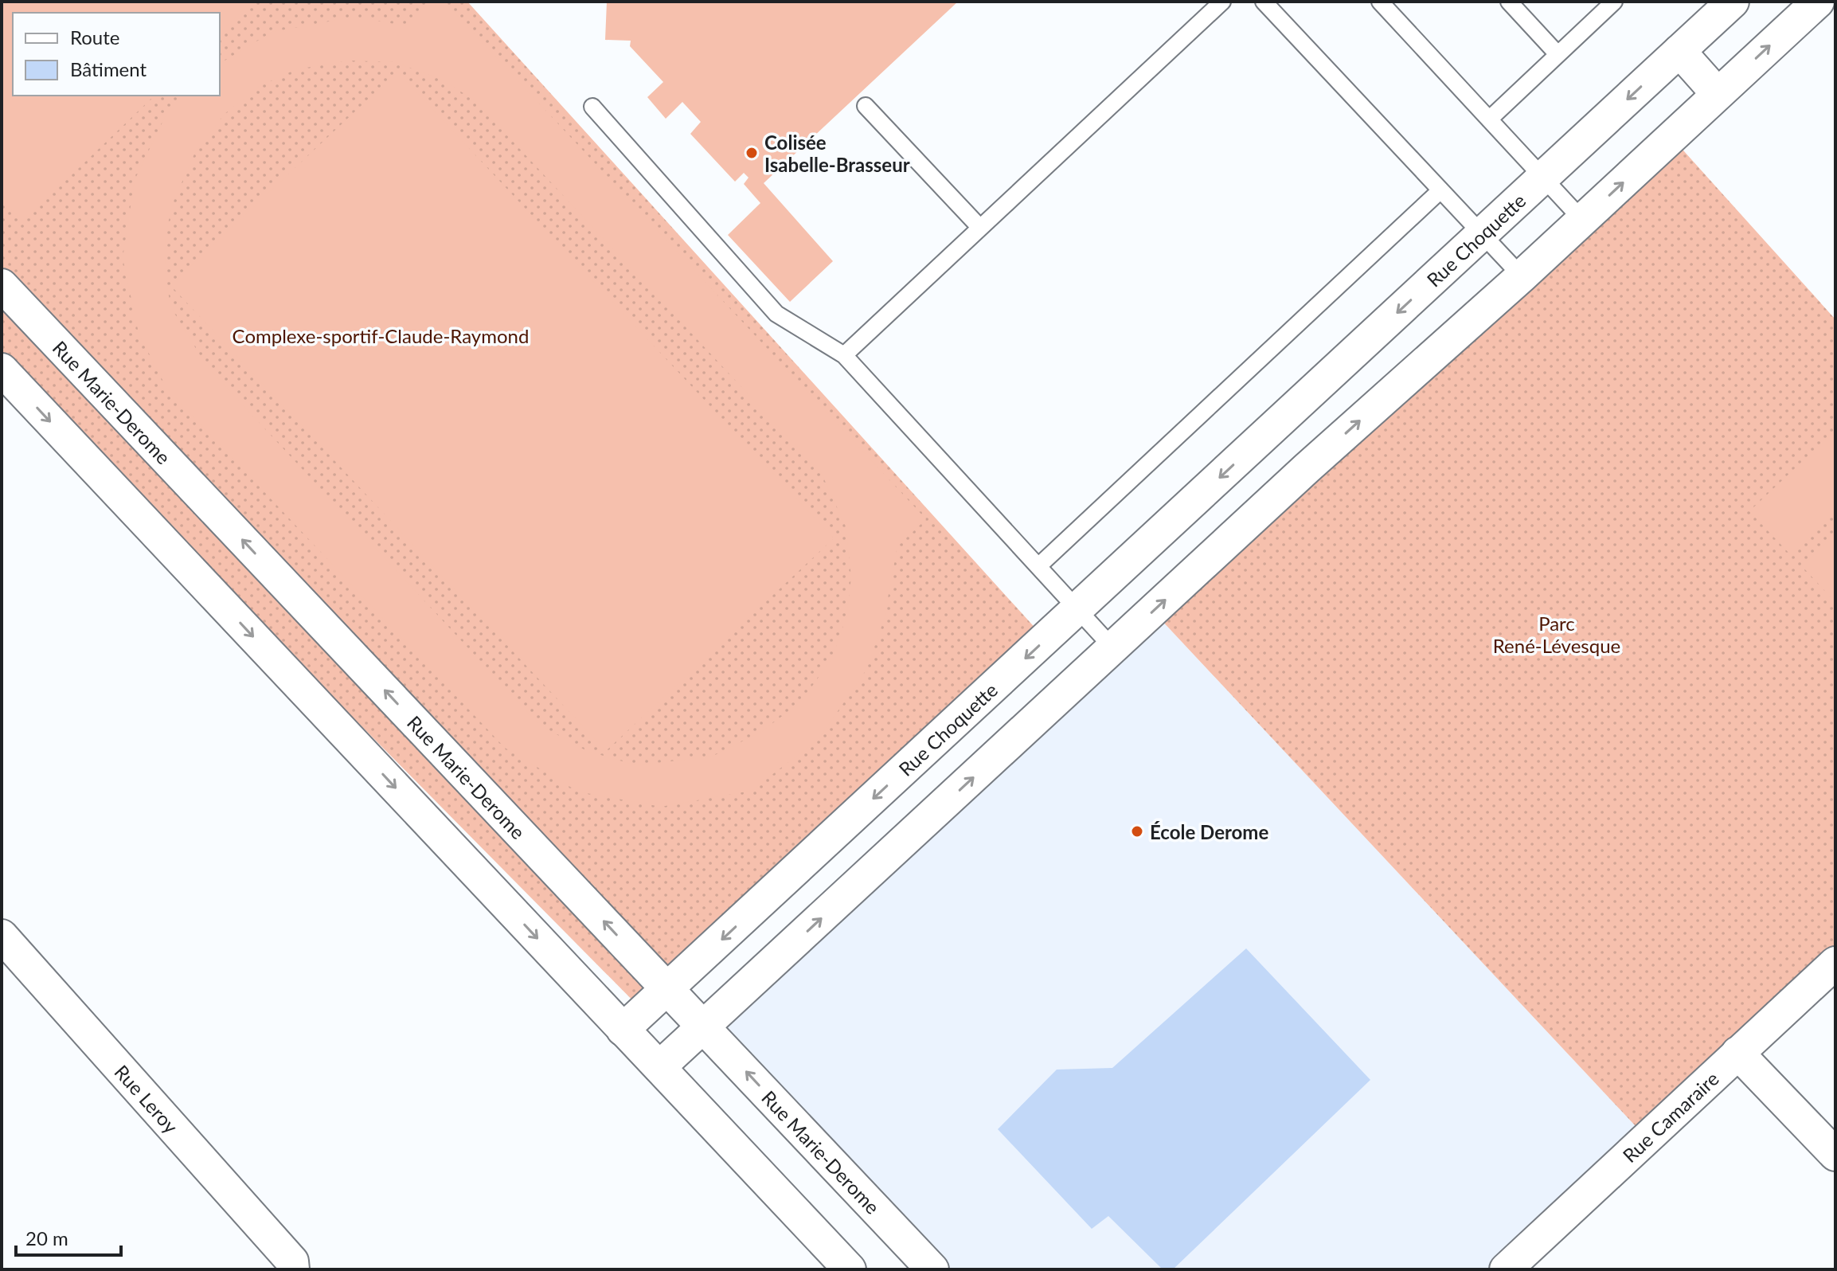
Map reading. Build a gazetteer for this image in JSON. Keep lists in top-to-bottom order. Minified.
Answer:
{"streets":{"street":["Rue Choquette","Rue Marie-Derome","Rue Leroy","Rue Camaraire"]},"crossings":[["Rue Choquette","Rue Marie-Derome"]],"parks":["Complexe-sportif-Claude-Raymond","Parc René-Lévesque"],"places":["Colisée Isabelle-Brasseur","École Derome"],"legend":["Route","Bâtiment"],"scale_bar":"20 m"}
